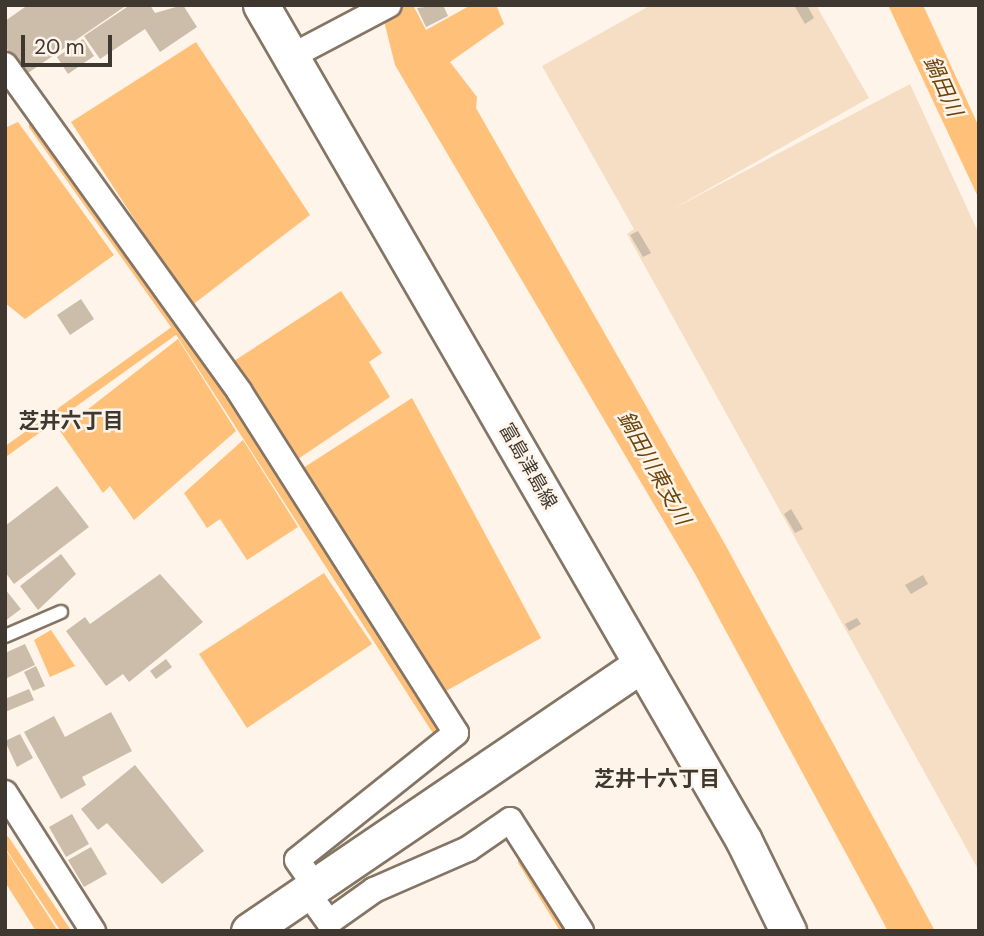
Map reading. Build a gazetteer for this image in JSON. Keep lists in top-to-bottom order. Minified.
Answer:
{"streets":{"main road":["富島津島線"]},"districts":["芝井六丁目","芝井十六丁目"],"water":["鍋田川","鍋田川東支川"],"scale_bar":"20 m"}
